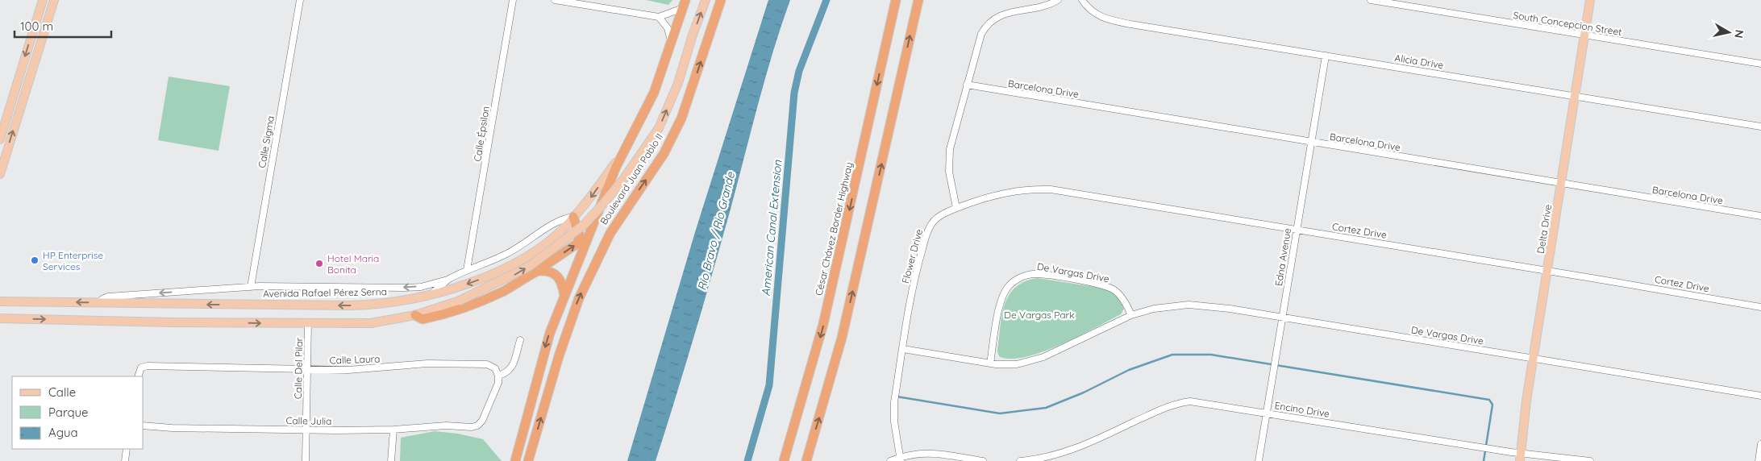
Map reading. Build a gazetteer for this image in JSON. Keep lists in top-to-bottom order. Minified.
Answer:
{"streets":{"highway":["Boulevard Juan Pablo II","César Chávez Border Highway","Avenida Rafael Pérez Serna"],"main road":["Delta Drive"],"street":["South Concepcion Street","Alicia Drive","Barcelona Drive","Calle Épsilon","Calle Sigma","Cortez Drive","Flower Drive","Edna Avenue","De Vargas Drive","Calle Laura","Calle Del Pilar","Encino Drive","Calle Julia"]},"crossings":[["South Concepcion Street","Delta Drive"],["Alicia Drive","Delta Drive"],["Alicia Drive","Edna Avenue"],["Barcelona Drive","Delta Drive"],["Barcelona Drive","Edna Avenue"],["Boulevard Juan Pablo II","Avenida Rafael Pérez Serna"],["Delta Drive","Cortez Drive"],["Delta Drive","De Vargas Drive"],["Delta Drive","Encino Drive"],["Cortez Drive","Flower Drive"],["Cortez Drive","Edna Avenue"],["Flower Drive","De Vargas Drive"],["Edna Avenue","De Vargas Drive"],["Edna Avenue","Encino Drive"],["Calle Laura","Calle Del Pilar"],["Calle Laura","Calle Julia"],["Calle Del Pilar","Calle Julia"]],"one_way":["Avenida Rafael Pérez Serna"],"water":["American Canal Extension","Río Bravo / Rio Grande"],"parks":["De Vargas Park"],"places":["HP Enterprise Services","Hotel Maria Bonita"],"legend":["Calle","Parque","Agua"],"scale_bar":"100 m","north":"right"}
